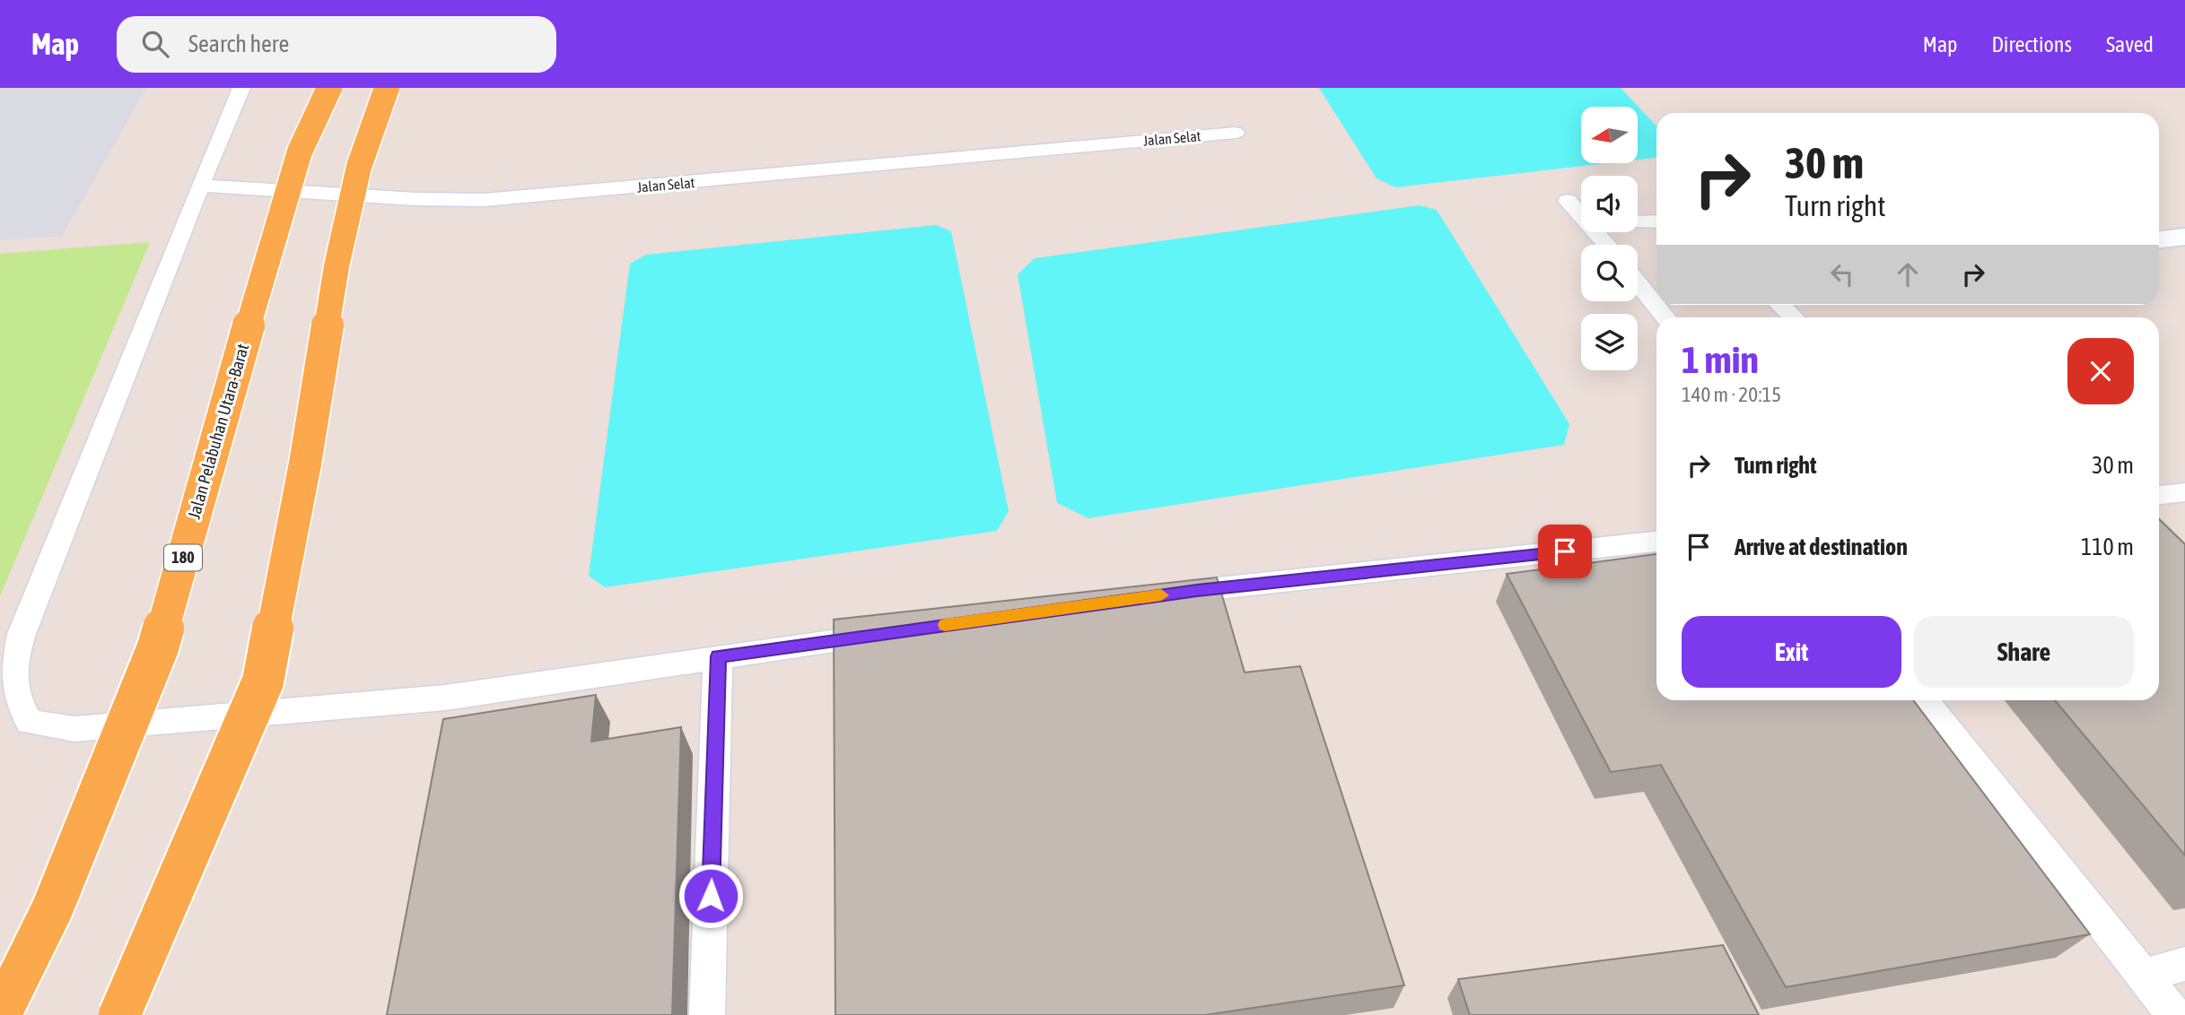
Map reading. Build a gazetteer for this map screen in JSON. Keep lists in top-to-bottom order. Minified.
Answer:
{"streets":{"main road":["Jalan Pelabuhan Utara-Barat","180"],"lane":["Jalan Selat"]},"north":"left","page":{"header":"Map","search":"Search here","nav":["Map","Directions","Saved"],"turn":["30 m","Turn right"],"heading":["1 min","140 m · 20:15"],"list":[{"name":"Turn right","value":"30 m"},{"name":"Arrive at destination","value":"110 m"}],"buttons":["Exit","Share"]}}
